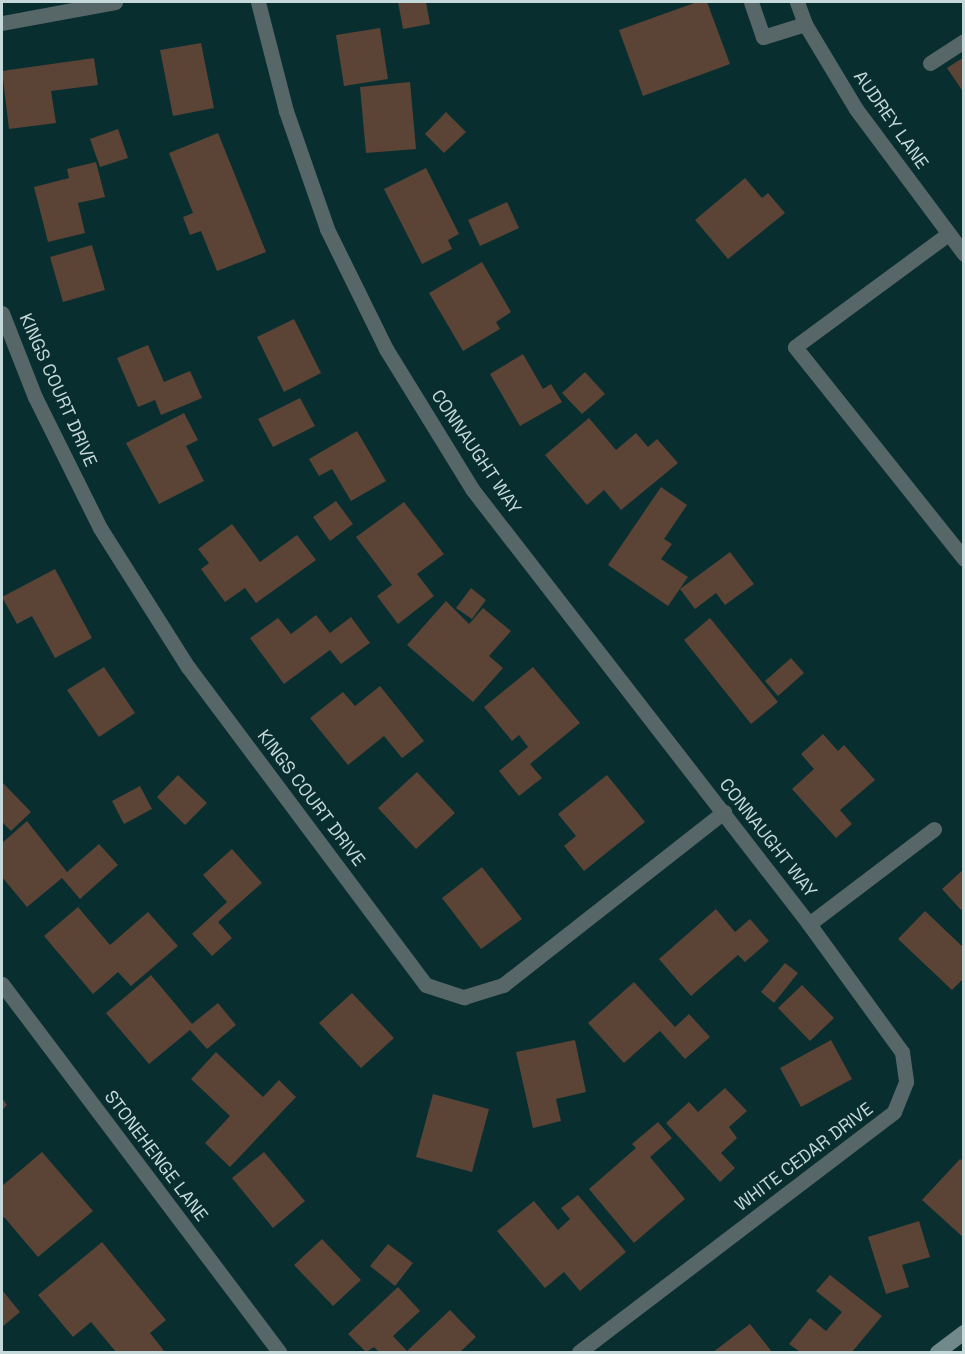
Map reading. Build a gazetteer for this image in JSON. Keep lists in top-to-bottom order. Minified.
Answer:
{"streets":{"street":["AUDREY LANE","KINGS COURT DRIVE","CONNAUGHT WAY","STONEHENGE LANE","WHITE CEDAR DRIVE"]},"crossings":[["KINGS COURT DRIVE","CONNAUGHT WAY"],["CONNAUGHT WAY","WHITE CEDAR DRIVE"]]}
